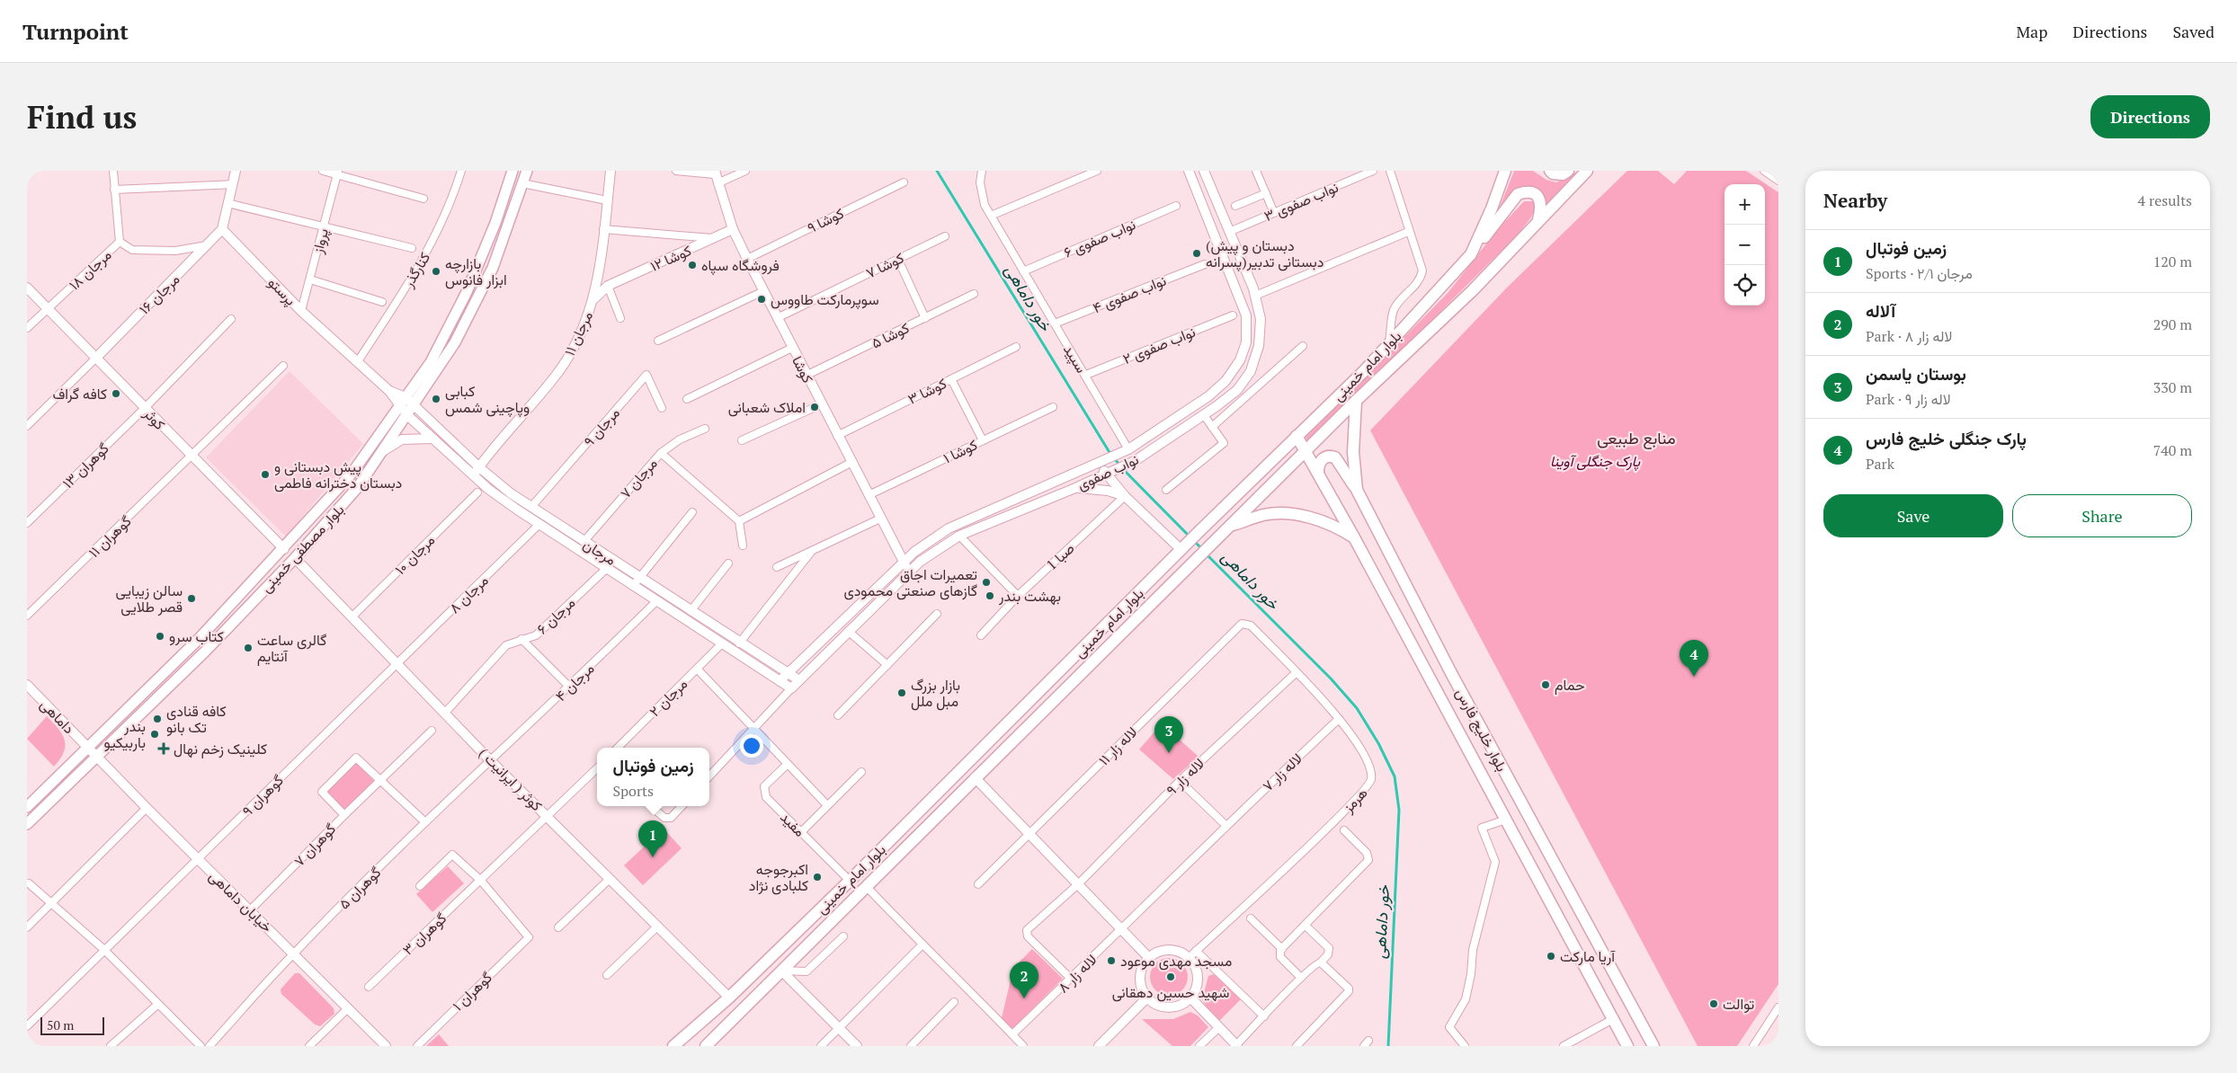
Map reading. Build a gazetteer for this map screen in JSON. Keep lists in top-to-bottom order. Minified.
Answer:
{"streets":{"main road":["بلوار امام خمینی","بلوار مصطفی خمینی","بلوار خلیج فارس"],"street":["نواب صفوی ۳","کوشا ۹","نواب صفوی ۶","پرواز","کوشا ۱۲","کوشا ۷","مرجان ۱۸","کنارگذر","پرستو","مرجان ۱۶","نواب صفوی ۴","مرجان ۱۱","کوشا ۵","نواب صفوی ۲","سپید","کوشا","کوشا ۳","کوثر","مرجان ۹","کوشا ۱","گوهران ۱۳","نواب صفوی","مرجان ۷","گوهران ۱۱","مرجان","مرجان ۱۰","صبا 1","مرجان ۸","مرجان ۶","مرجان ۴","مرجان ۲","داماهی","لاله زار ۱۱","لاله زار ۷","لاله زار ۹","کوثر ( ایرانیت )","گوهران ۹","هرمز","مفید","گوهران ۷","گوهران ۵","خیابان داماهی","گوهران ۳","لاله زار ۸","گوهران ۱"]},"crossings":[["نواب صفوی ۳","نواب صفوی"],["کوشا ۹","کوشا"],["نواب صفوی ۶","سپید"],["پرواز","پرستو"],["کوشا ۱۲","مرجان ۱۱"],["کوشا ۱۲","کوشا"],["کوشا ۷","کوشا"],["مرجان ۱۸","کوثر"],["کنارگذر","پرستو"],["پرستو","مرجان ۱۶"],["پرستو","مرجان"],["مرجان ۱۶","کوثر"],["نواب صفوی ۴","سپید"],["مرجان ۱۱","مرجان"],["کوشا ۵","کوشا"],["نواب صفوی ۲","سپید"],["سپید","نواب صفوی"],["بلوار امام خمینی","بلوار خلیج فارس"],["بلوار امام خمینی","کوثر ( ایرانیت )"],["بلوار امام خمینی","مفید"],["کوشا","کوشا ۳"],["کوشا","کوشا ۱"],["کوشا","نواب صفوی"],["کوثر","گوهران ۱۳"],["کوثر","گوهران ۱۱"],["کوثر","بلوار مصطفی خمینی"],["مرجان ۹","مرجان"],["نواب صفوی","مرجان"],["مرجان ۷","مرجان"],["بلوار مصطفی خمینی","مرجان"],["بلوار مصطفی خمینی","داماهی"],["بلوار مصطفی خمینی","کوثر ( ایرانیت )"],["بلوار مصطفی خمینی","خیابان داماهی"],["مرجان","مرجان ۸"],["مرجان","مرجان ۶"],["مرجان","مرجان ۴"],["مرجان","مرجان ۲"],["مرجان ۱۰","کوثر ( ایرانیت )"],["مرجان ۸","کوثر ( ایرانیت )"],["مرجان ۸","گوهران ۹"],["مرجان ۶","کوثر ( ایرانیت )"],["مرجان ۴","کوثر ( ایرانیت )"],["مرجان ۴","گوهران ۵"],["داماهی","خیابان داماهی"],["لاله زار ۱۱","هرمز"],["لاله زار ۷","هرمز"],["لاله زار ۷","لاله زار ۸"],["لاله زار ۹","هرمز"],["لاله زار ۹","لاله زار ۸"],["کوثر ( ایرانیت )","گوهران ۳"],["گوهران ۹","خیابان داماهی"],["گوهران ۷","خیابان داماهی"],["گوهران ۵","خیابان داماهی"],["گوهران ۳","گوهران ۱"]],"districts":["منابع طبیعی"],"water":["خور داماهی"],"parks":["پارک جنگلی آوینا"],"places":{"other":["(دبستان و پیش دبستانی تدبیر(پسرانه","فروشگاه سپاه","بازارچه ابزار فانوس","سوپرمارکت طاووس","کافه گراف","کبابی وپاچینی شمس","املاک شعبانی","پیش دبستانی و دبستان دخترانه فاطمی","تعمیرات اجاق گازهای صنعتی محمودی","بهشت بندر","سالن زیبایی قصر طلایی","کتاب سرو","گالری ساعت آنتایم","حمام","بازار بزرگ مبل ملل","کافه قنادی تک بانو","بندر باربیکیو","اکبرجوجه کلبادی نژاد","آریا مارکت","مسجد مهدی موعود","شهید حسین دهقانی","توالت"],"health":["کلینیک زخم نهال"]},"scale_bar":"50 m","page":{"header":"Turnpoint","nav":["Map","Directions","Saved"],"buttons":["Directions",["Save","Share"]],"title":"Find us","heading":["Nearby","4 results"],"map_buttons":["+","−"],"list":[{"mark":"1","name":"زمین فوتبال","note":"Sports · مرجان ۲/۱","value":"120 m"},{"mark":"2","name":"آلاله","note":"Park · لاله زار ۸","value":"290 m"},{"mark":"3","name":"بوستان یاسمن","note":"Park · لاله زار ۹","value":"330 m"},{"mark":"4","name":"پارک جنگلی خلیج‌ فارس","note":"Park","value":"740 m"}],"pins":["4","3","1","2"],"popup":["زمین فوتبال","Sports"],"scale":"50 m"}}
